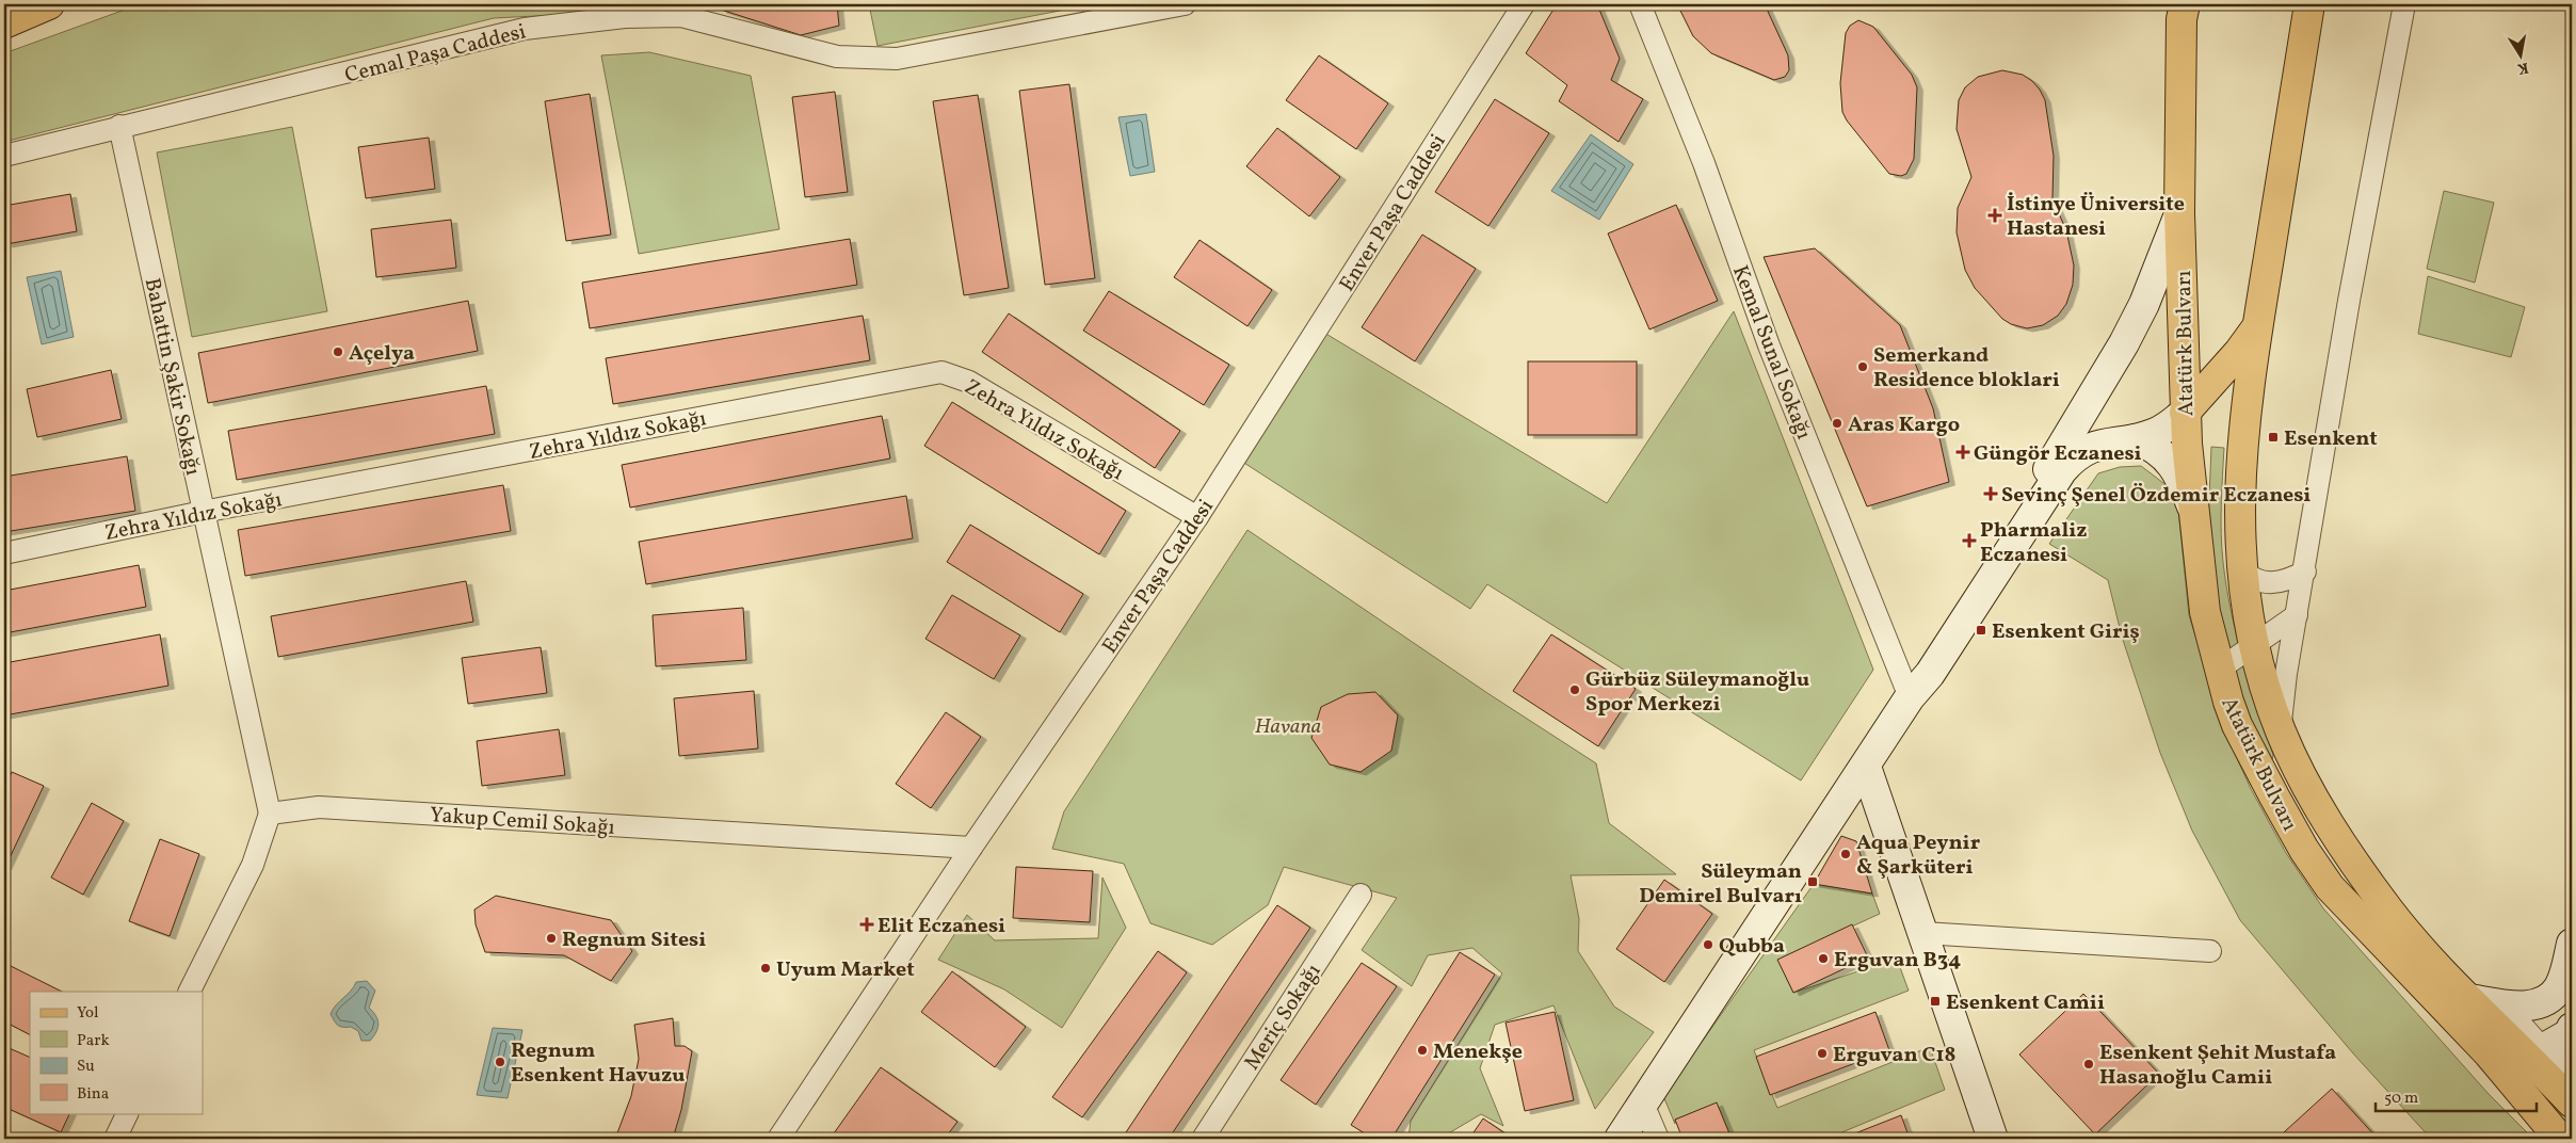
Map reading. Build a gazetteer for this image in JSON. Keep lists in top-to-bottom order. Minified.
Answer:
{"streets":{"main road":["Atatürk Bulvarı"],"street":["Cemal Paşa Caddesi","Enver Paşa Caddesi","Kemal Sunal Sokağı","Bahattin Şakir Sokağı","Zehra Yıldız Sokağı","Yakup Cemil Sokağı","Meriç Sokağı"]},"crossings":[["Cemal Paşa Caddesi","Bahattin Şakir Sokağı"],["Enver Paşa Caddesi","Zehra Yıldız Sokağı"],["Enver Paşa Caddesi","Yakup Cemil Sokağı"],["Bahattin Şakir Sokağı","Zehra Yıldız Sokağı"],["Bahattin Şakir Sokağı","Yakup Cemil Sokağı"]],"parks":["Havana"],"places":{"health":["İstinye Üniversite Hastanesi","Güngör Eczanesi","Sevinç Şenel Özdemir Eczanesi","Pharmaliz Eczanesi","Elit Eczanesi"],"other":["Açelya","Semerkand Residence bloklari","Aras Kargo","Gürbüz Süleymanoğlu Spor Merkezi","Aqua Peynir & Şarküteri","Regnum Sitesi","Qubba","Erguvan B34","Uyum Market","Menekşe","Erguvan C18","Regnum Esenkent Havuzu","Esenkent Şehit Mustafa Hasanoğlu Camii"],"transit":["Esenkent","Esenkent Giriş","Süleyman Demirel Bulvarı","Esenkent Camii"]},"legend":["Yol","Park","Su","Bina"],"scale_bar":"50 m","north":"bottom"}
